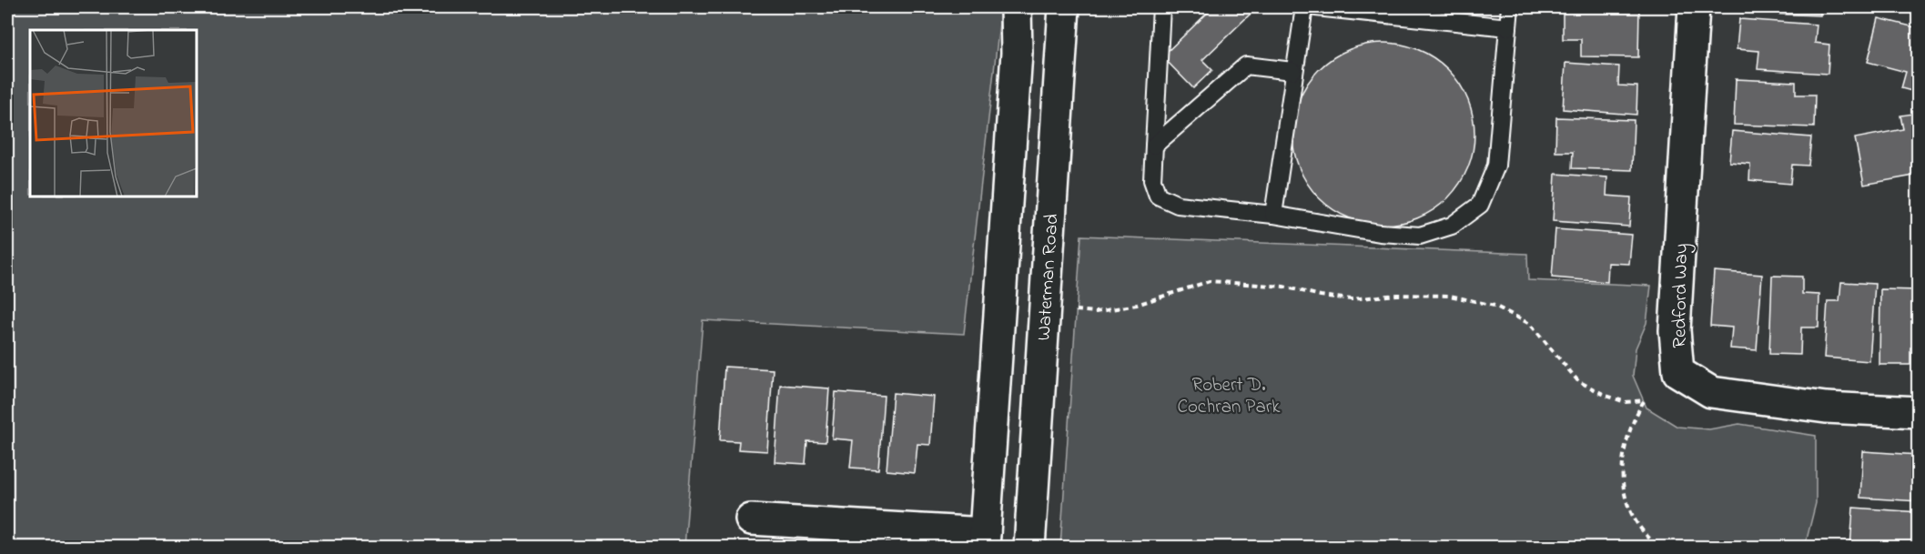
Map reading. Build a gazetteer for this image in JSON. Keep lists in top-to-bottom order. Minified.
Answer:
{"streets":{"street":["Waterman Road","Redford Way"]},"parks":["Robert D. Cochran Park"]}
